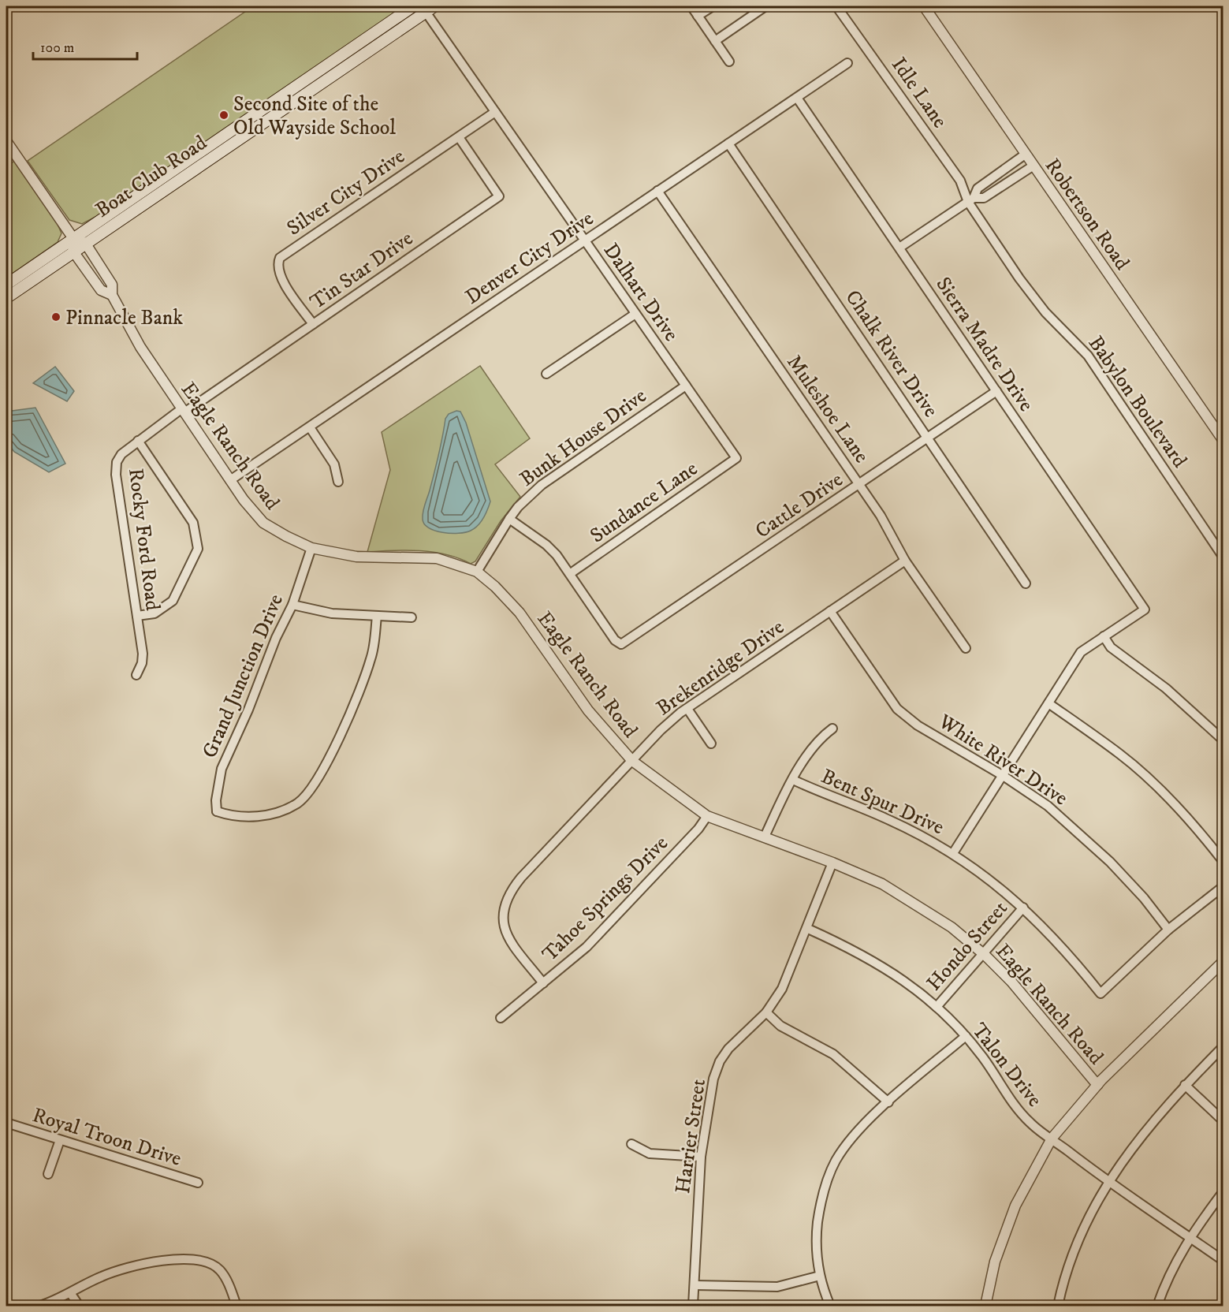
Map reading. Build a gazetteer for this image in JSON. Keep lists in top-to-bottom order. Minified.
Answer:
{"streets":{"main road":["Boat Club Road"],"street":["Idle Lane","Silver City Drive","Robertson Road","Denver City Drive","Tin Star Drive","Dalhart Drive","Sierra Madre Drive","Chalk River Drive","Babylon Boulevard","Muleshoe Lane","Bunk House Drive","Eagle Ranch Road","Sundance Lane","Cattle Drive","Rocky Ford Road","Brekenridge Drive","Grand Junction Drive","White River Drive","Bent Spur Drive","Tahoe Springs Drive","Hondo Street","Talon Drive","Royal Troon Drive","Harrier Street"]},"crossings":[["Idle Lane","Babylon Boulevard"],["Boat Club Road","Dalhart Drive"],["Boat Club Road","Eagle Ranch Road"],["Silver City Drive","Tin Star Drive"],["Silver City Drive","Dalhart Drive"],["Denver City Drive","Dalhart Drive"],["Denver City Drive","Sierra Madre Drive"],["Denver City Drive","Chalk River Drive"],["Denver City Drive","Muleshoe Lane"],["Denver City Drive","Eagle Ranch Road"],["Tin Star Drive","Eagle Ranch Road"],["Tin Star Drive","Rocky Ford Road"],["Dalhart Drive","Bunk House Drive"],["Dalhart Drive","Sundance Lane"],["Sierra Madre Drive","Cattle Drive"],["Chalk River Drive","Cattle Drive"],["Muleshoe Lane","Cattle Drive"],["Muleshoe Lane","Brekenridge Drive"],["Bunk House Drive","Eagle Ranch Road"],["Eagle Ranch Road","Rocky Ford Road"],["Eagle Ranch Road","Brekenridge Drive"],["Eagle Ranch Road","Grand Junction Drive"],["Eagle Ranch Road","Tahoe Springs Drive"],["Eagle Ranch Road","Hondo Street"],["Eagle Ranch Road","Harrier Street"],["Sundance Lane","Cattle Drive"],["Brekenridge Drive","White River Drive"],["Brekenridge Drive","Tahoe Springs Drive"],["White River Drive","Bent Spur Drive"],["Bent Spur Drive","Hondo Street"],["Hondo Street","Talon Drive"],["Talon Drive","Harrier Street"]],"places":["Second Site of the Old Wayside School","Pinnacle Bank"],"scale_bar":"100 m"}
